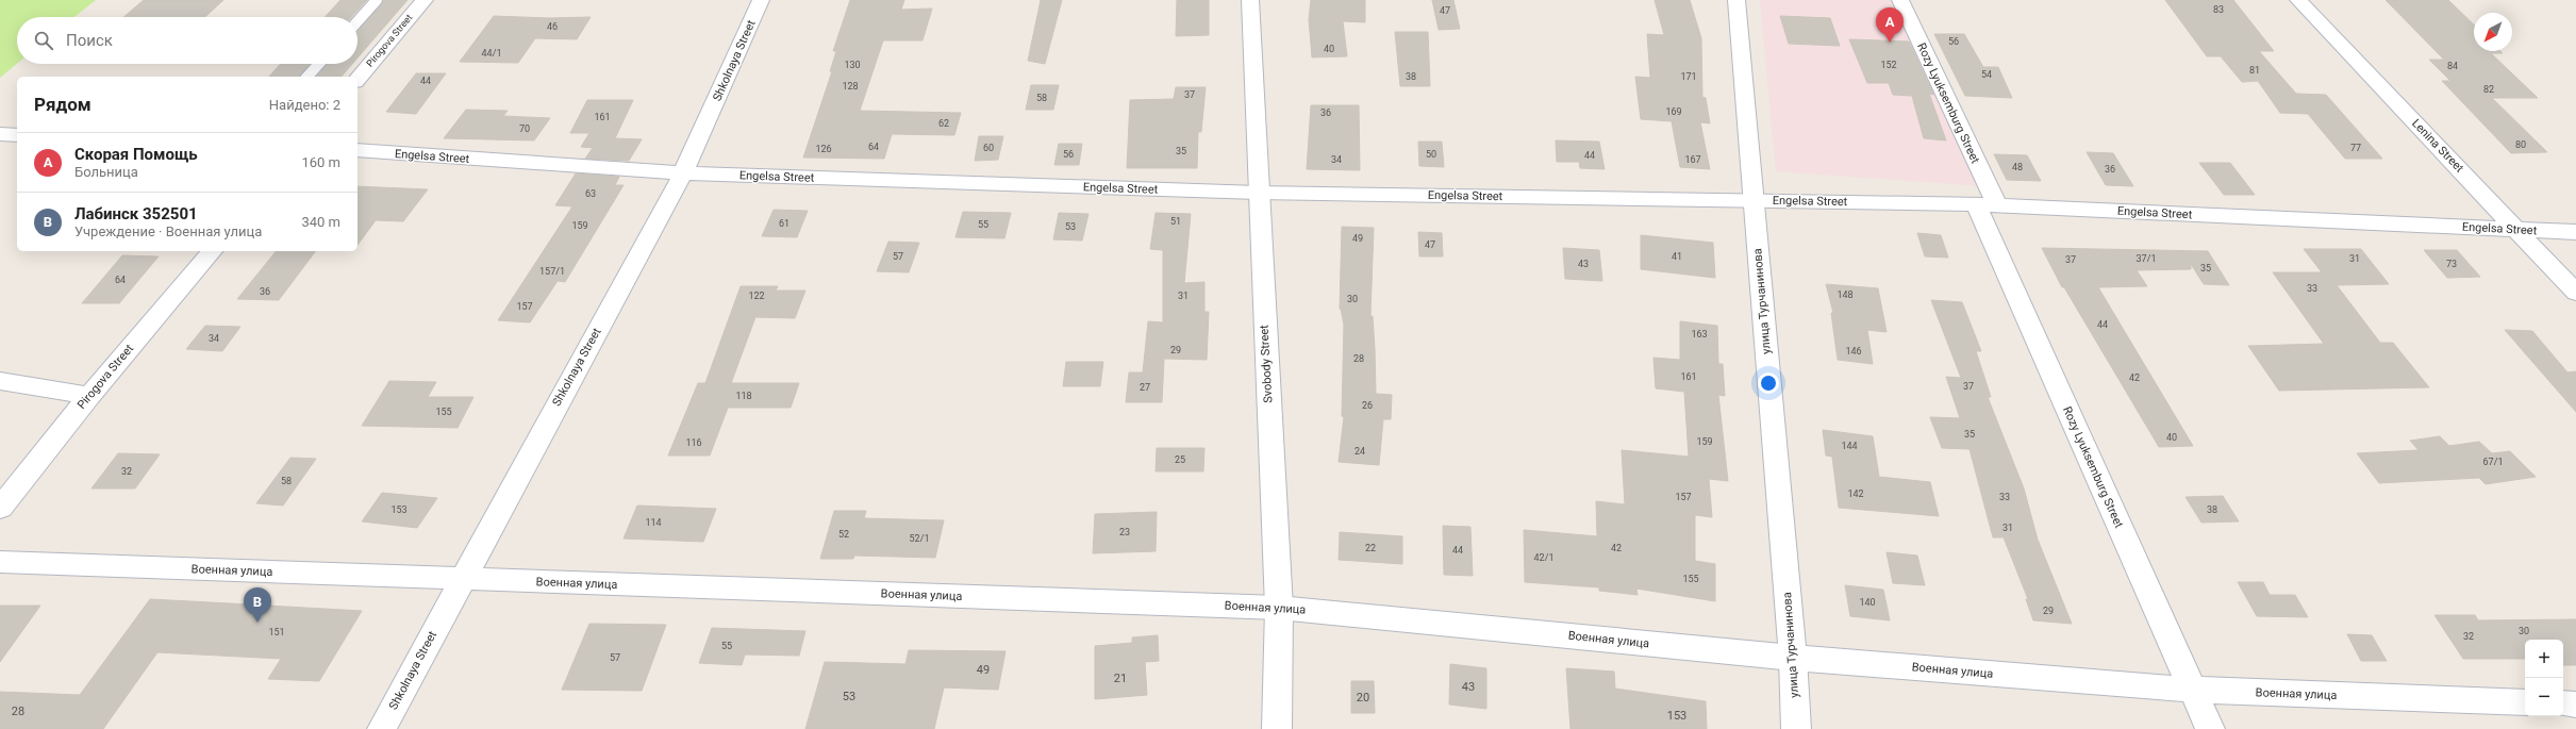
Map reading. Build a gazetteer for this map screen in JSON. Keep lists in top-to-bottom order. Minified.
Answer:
{"streets":{"street":["Pirogova Street","Shkolnaya Street","Rozy Lyuksemburg Street","Lenina Street","Engelsa Street","улица Турчанинова","Svobody Street","Военная улица"]},"crossings":[["Shkolnaya Street","Engelsa Street"],["Shkolnaya Street","Военная улица"],["Rozy Lyuksemburg Street","Engelsa Street"],["Rozy Lyuksemburg Street","Военная улица"],["Lenina Street","Engelsa Street"],["Engelsa Street","улица Турчанинова"],["Engelsa Street","Svobody Street"],["улица Турчанинова","Военная улица"],["Svobody Street","Военная улица"]],"house_numbers":["83","47","46","56","40","44/1","130","152","84","81","54","38","171","44","128","82","37","58","169","36","161","62","70","80","64","60","77","126","35","56","50","44","34","167","48","36","63","51","61","55","159","53","49","47","57","41","37/1","31","37","43","73","35","157/1","64","33","36","148","122","31","30","157","44","163","34","29","146","28","161","42","37","27","118","26","155","35","40","159","116","144","24","25","67/1","32","58","142","157","33","153","38","114","31","23","52","52/1","22","42","44","42/1","155","140","29","30","151","32","55","57","49","21","43","53","20","28","153"],"north":"bottom left","page":{"pins":["A","B"],"search":"Поиск","heading":["Рядом","Найдено: 2"],"list":[{"mark":"A","name":"Скорая Помощь","note":"Больница","value":"160 m"},{"mark":"B","name":"Лабинск 352501","note":"Учреждение · Военная улица","value":"340 m"}],"map_buttons":["+","−"]}}
